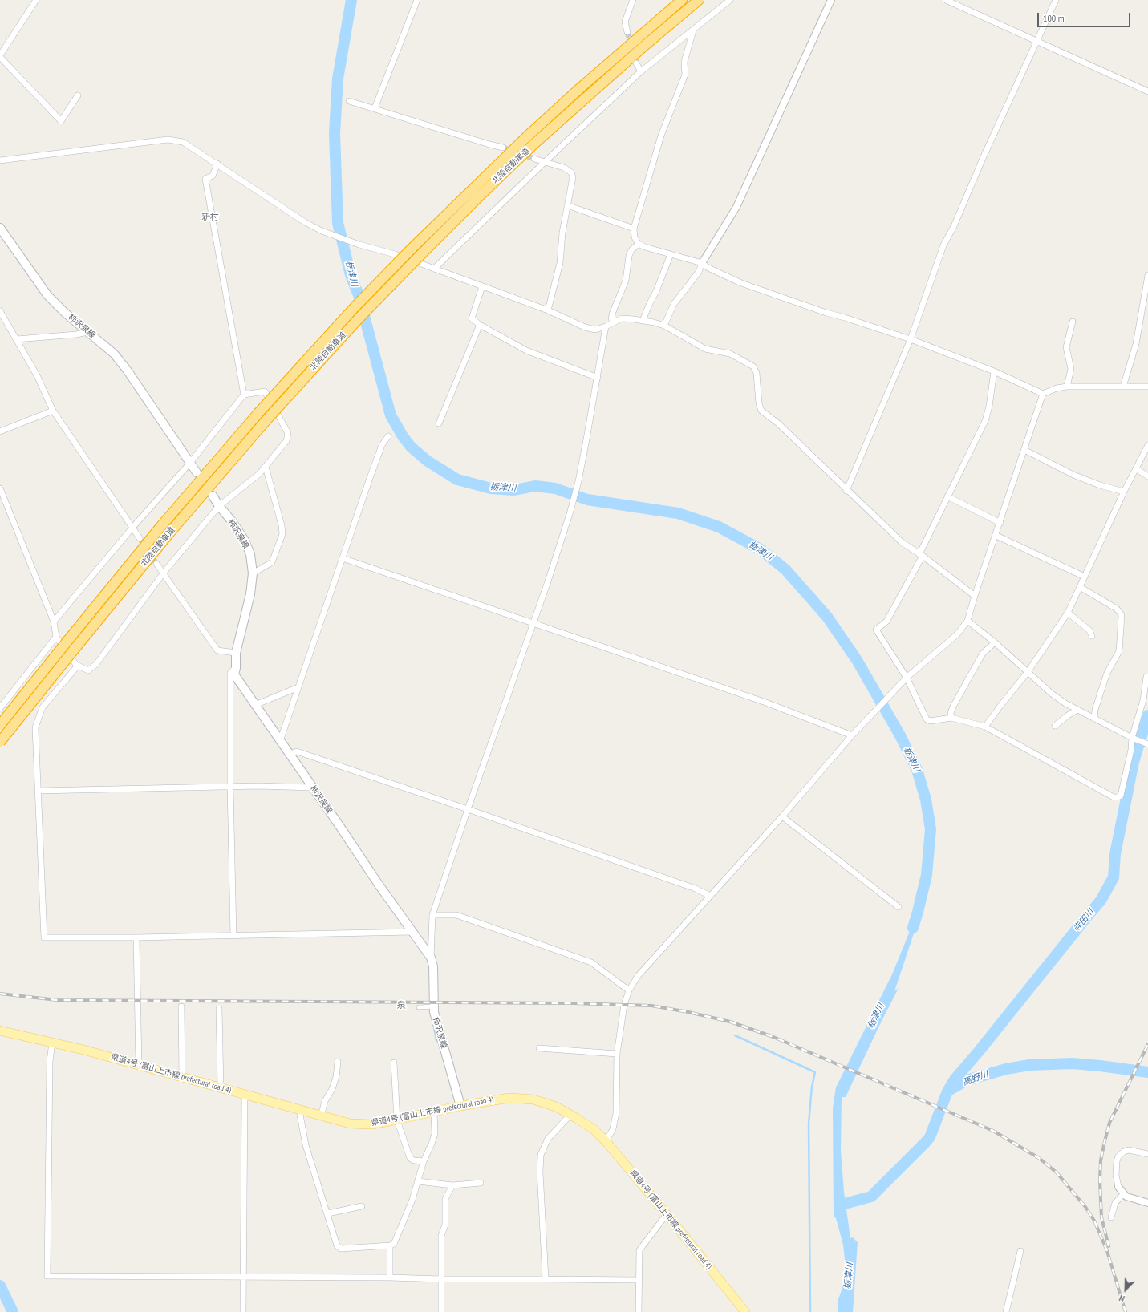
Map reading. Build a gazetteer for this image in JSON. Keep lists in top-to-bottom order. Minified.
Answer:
{"streets":{"highway":["北陸自動車道"],"main road":["柿沢泉線","県道4号 (富山上市線 prefectural road 4)"]},"crossings":[["柿沢泉線","県道4号 (富山上市線 prefectural road 4)"]],"districts":["新村","泉"],"water":["栃津川","寺田川","高野川"],"scale_bar":"100 m","north":"bottom left"}
